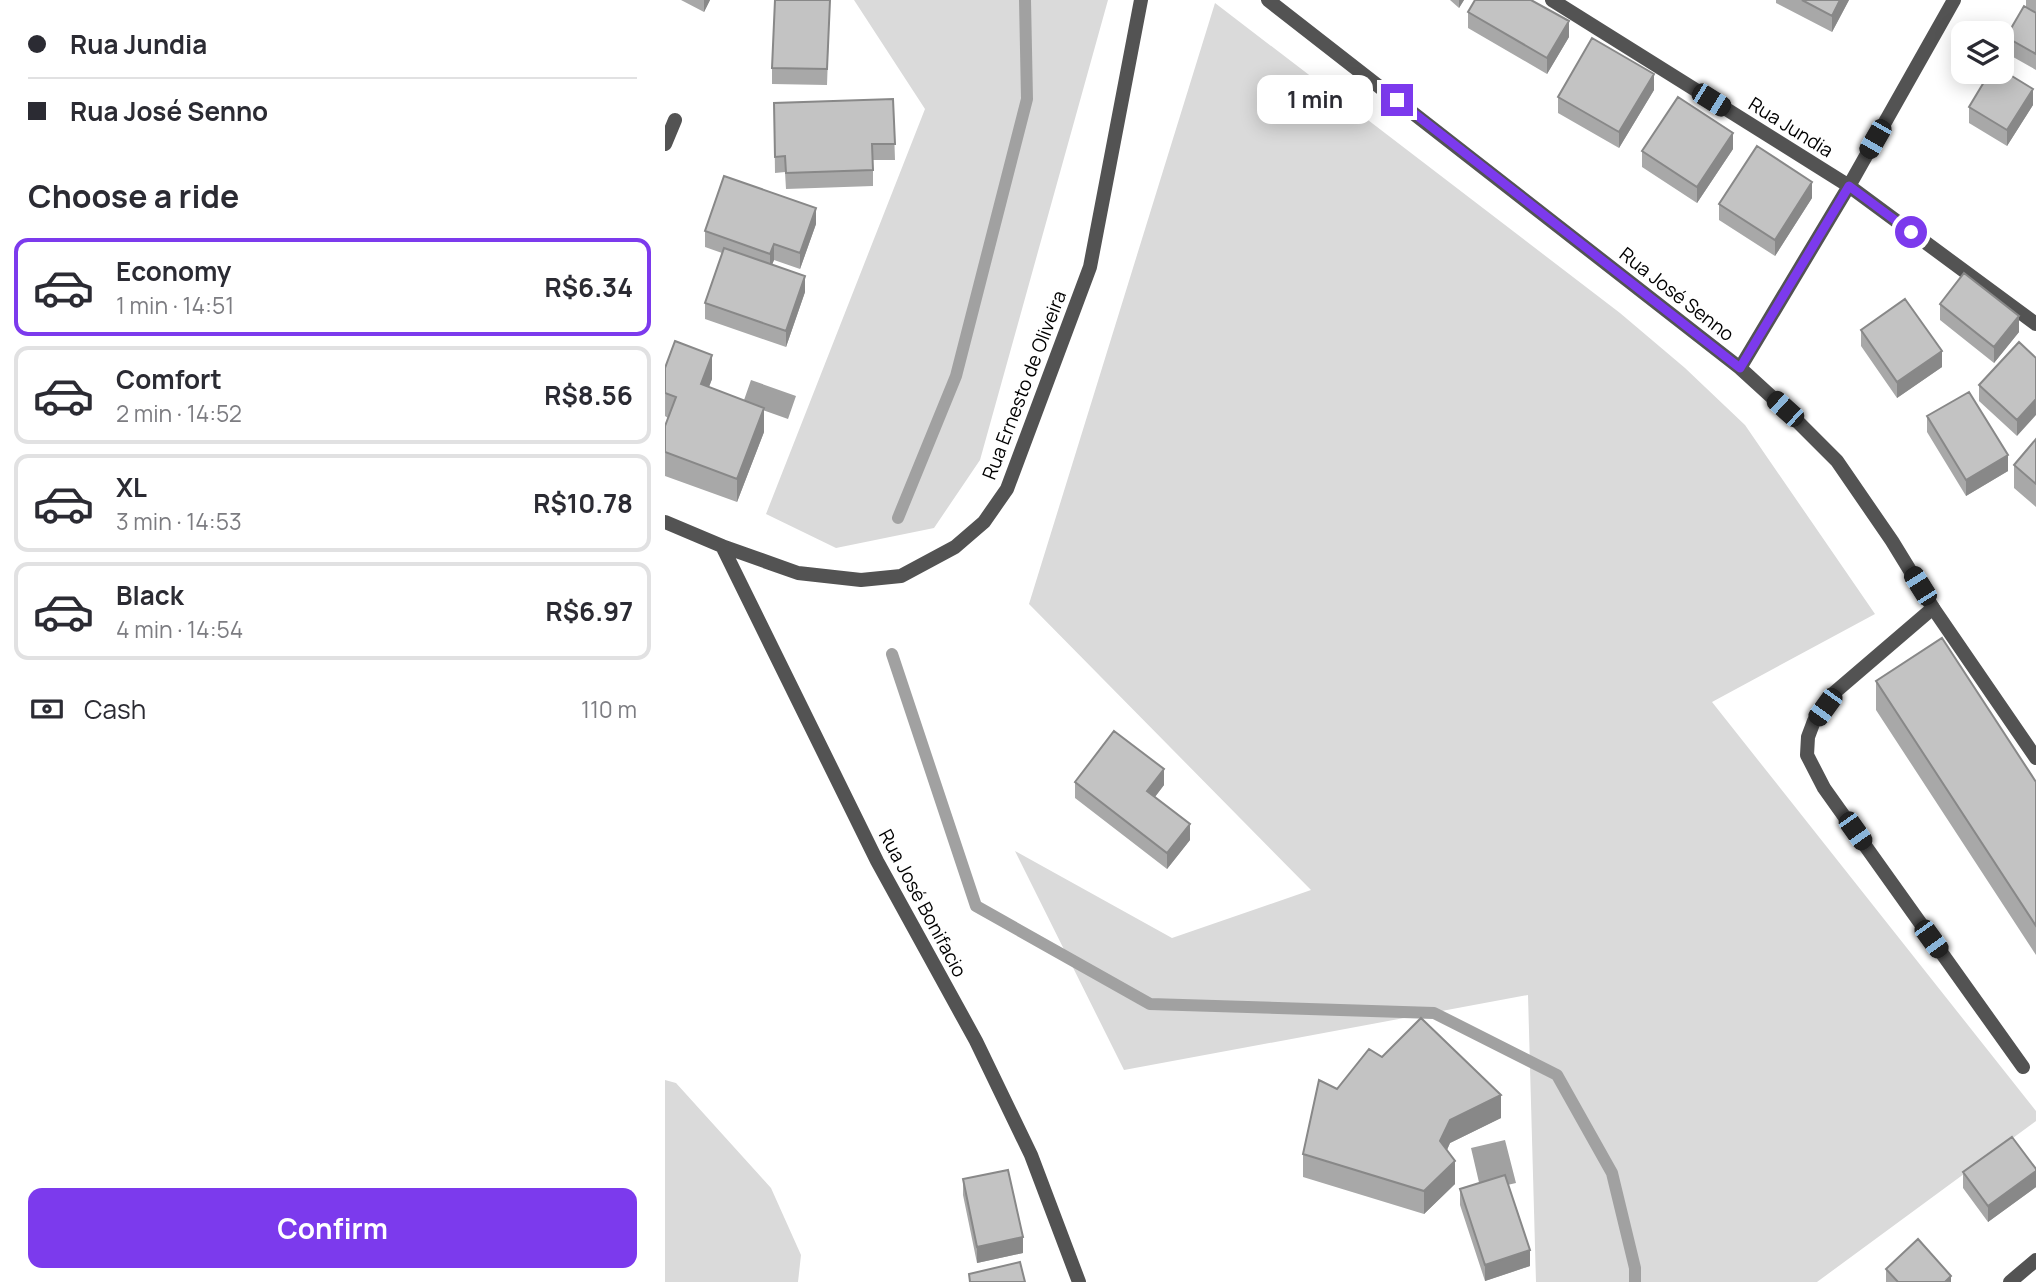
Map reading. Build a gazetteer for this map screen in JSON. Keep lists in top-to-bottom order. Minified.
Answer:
{"streets":{"street":["Rua Jundia","Rua José Senno","Rua Ernesto de Oliveira","Rua José Bonifacio"]},"crossings":[["Rua Ernesto de Oliveira","Rua José Bonifacio"]],"page":{"banner":["Rua Jundia","Rua José Senno"],"bubble":"1 min","heading":"Choose a ride","list":[{"name":"Economy","note":"1 min · 14:51","value":"R$6.34"},{"name":"Comfort","note":"2 min · 14:52","value":"R$8.56"},{"name":"XL","note":"3 min · 14:53","value":"R$10.78"},{"name":"Black","note":"4 min · 14:54","value":"R$6.97"}],"pay":["Cash","110 m"],"buttons":"Confirm"}}
